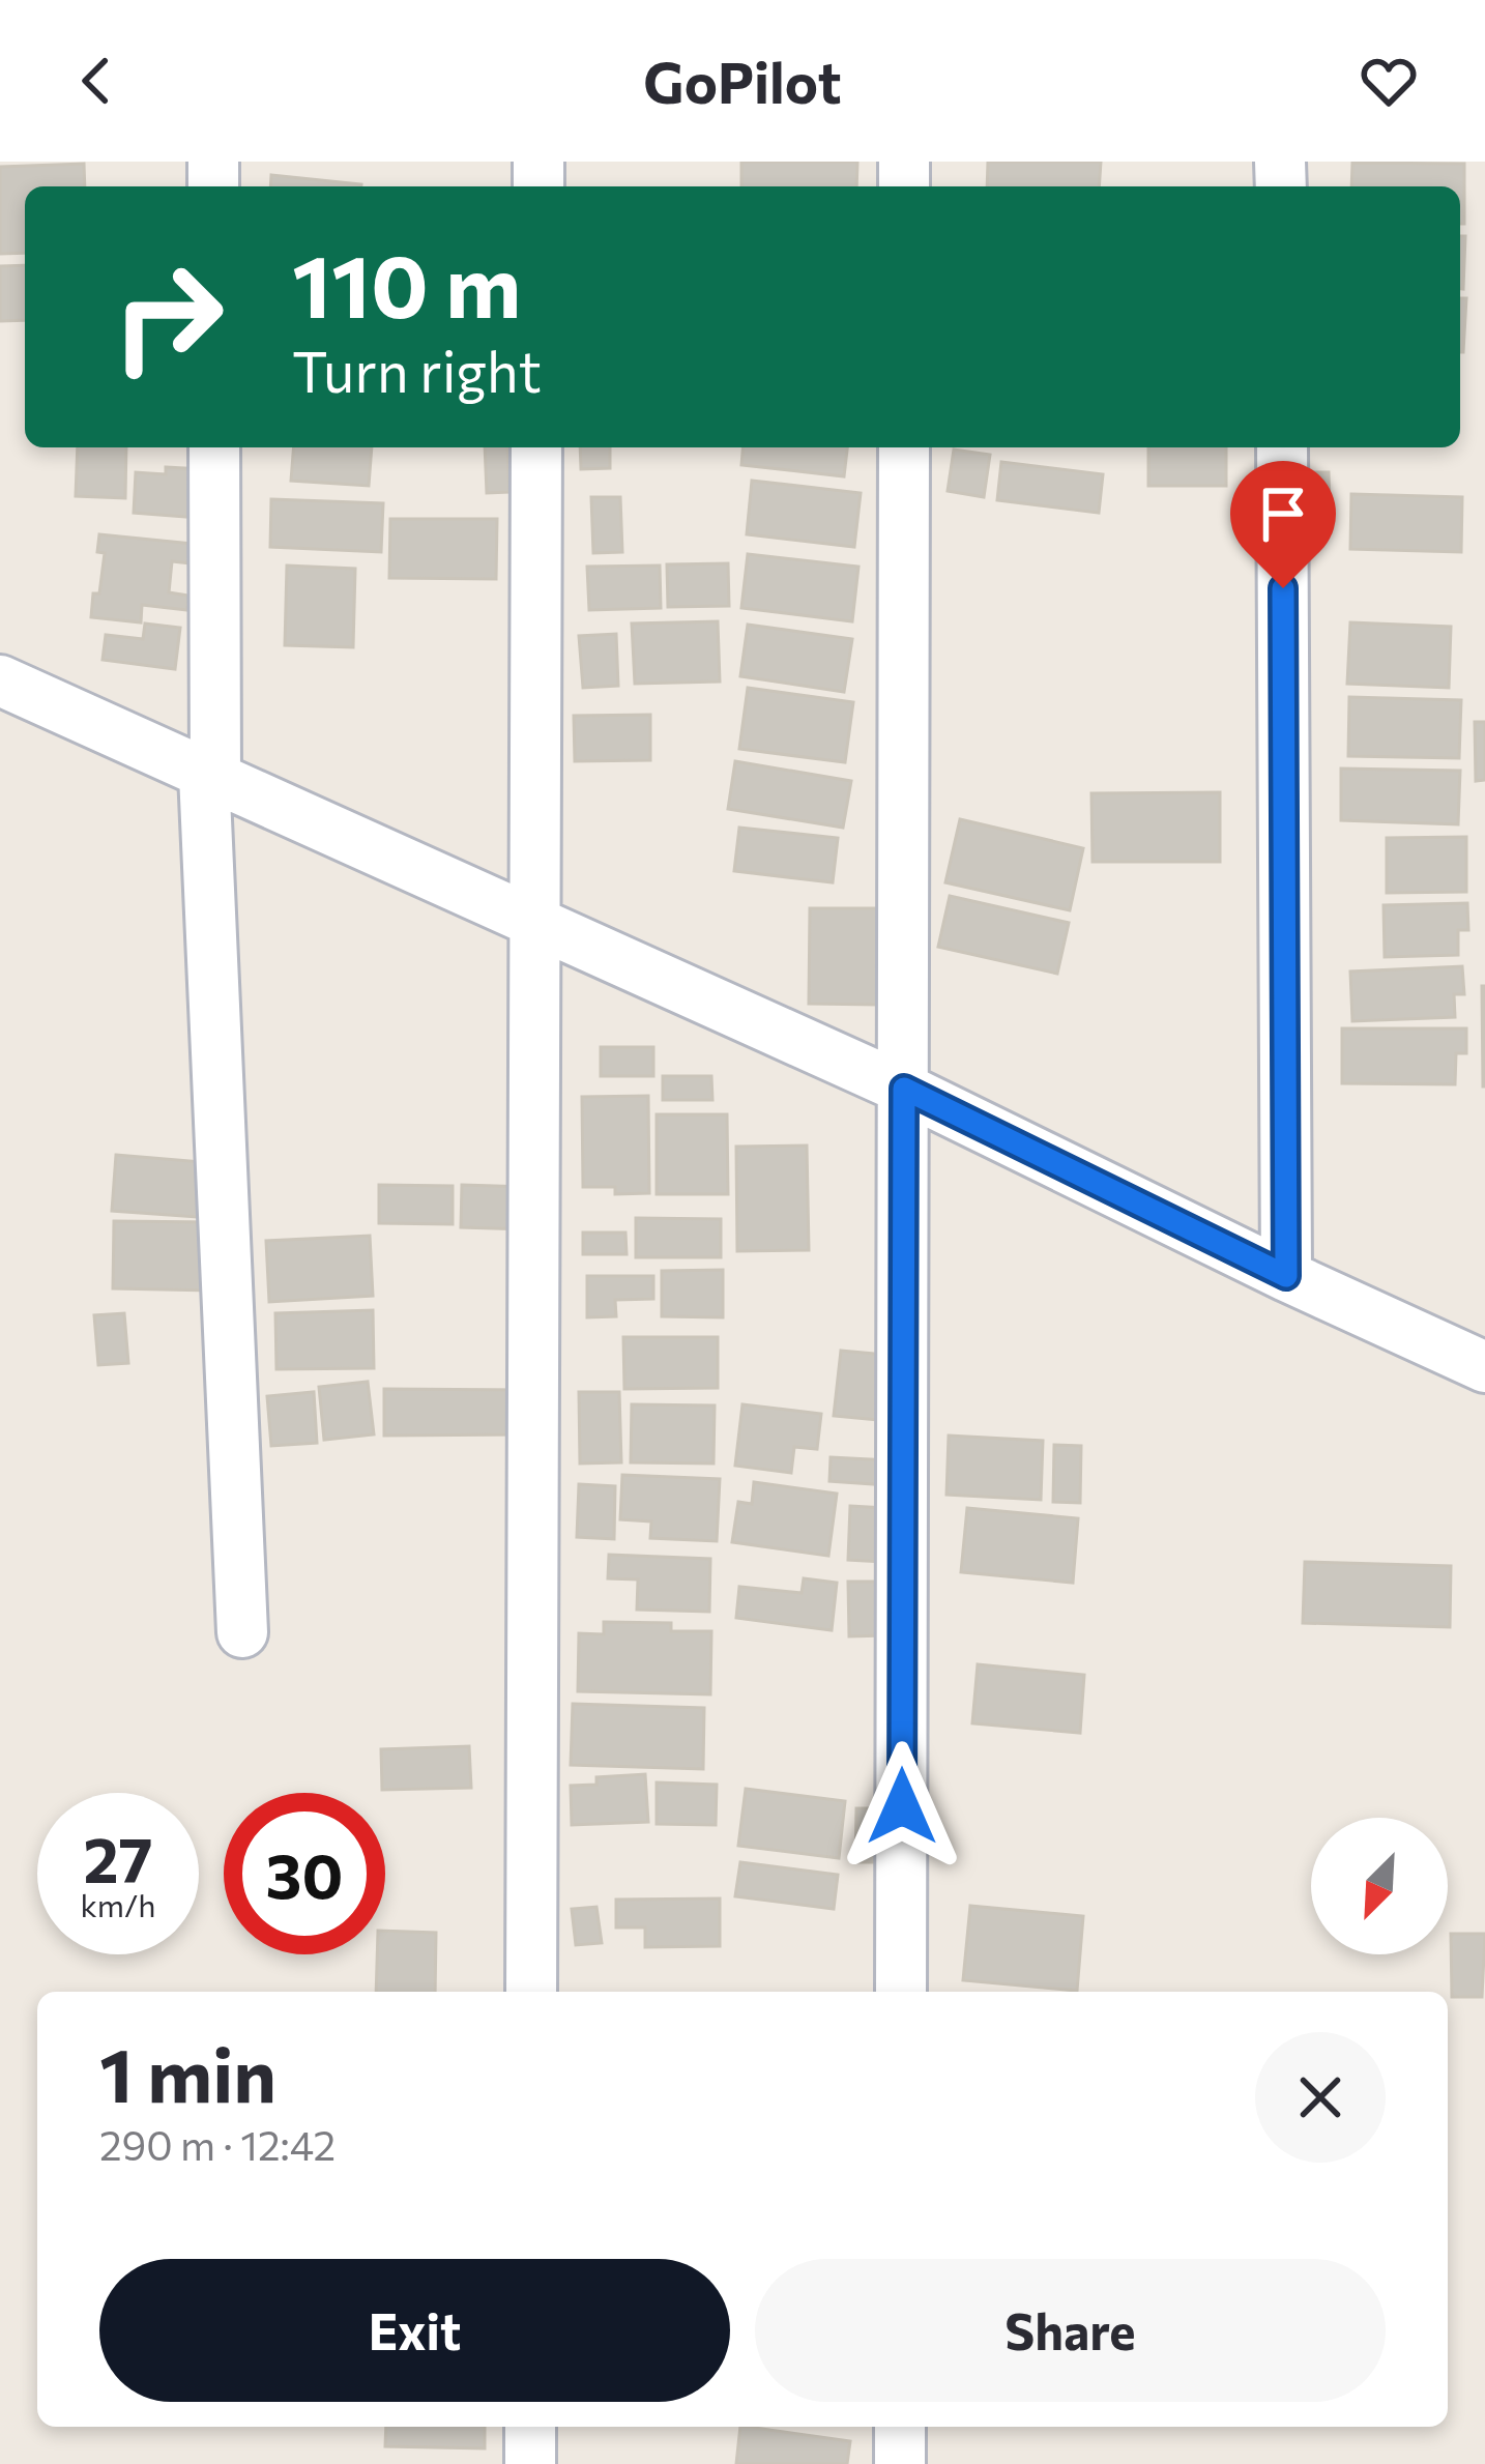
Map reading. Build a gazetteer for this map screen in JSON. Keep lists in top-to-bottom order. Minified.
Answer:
{"north":"bottom left","page":{"header":"GoPilot","turn":["110 m","Turn right"],"speed":"27 km/h","limit":"30","heading":["1 min","290 m · 12:42"],"buttons":["Exit","Share"]}}
